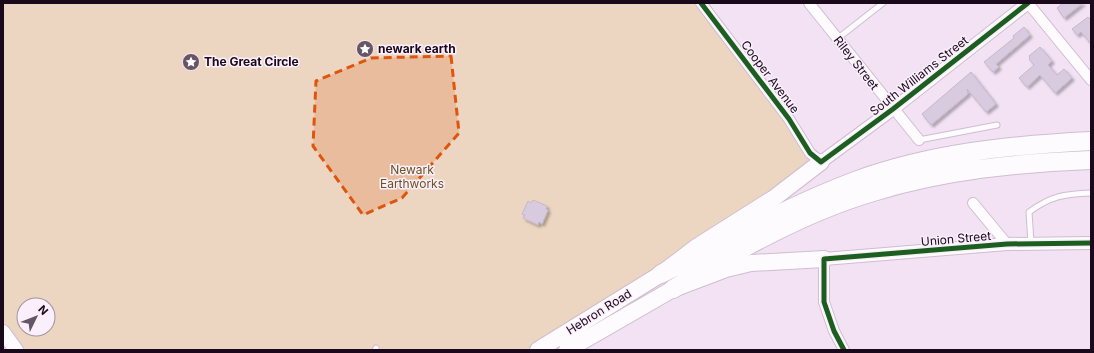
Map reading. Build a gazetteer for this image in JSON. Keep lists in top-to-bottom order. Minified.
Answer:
{"streets":{"highway":["Hebron Road"],"street":["Riley Street","South Williams Street","Cooper Avenue","Union Street"]},"crossings":[["Riley Street","South Williams Street"],["South Williams Street","Cooper Avenue"],["South Williams Street","Hebron Road"],["Cooper Avenue","Hebron Road"],["Union Street","Hebron Road"]],"parks":["Newark Earthworks"],"places":{"place":["newark earth","The Great Circle"]},"north":"top right"}
